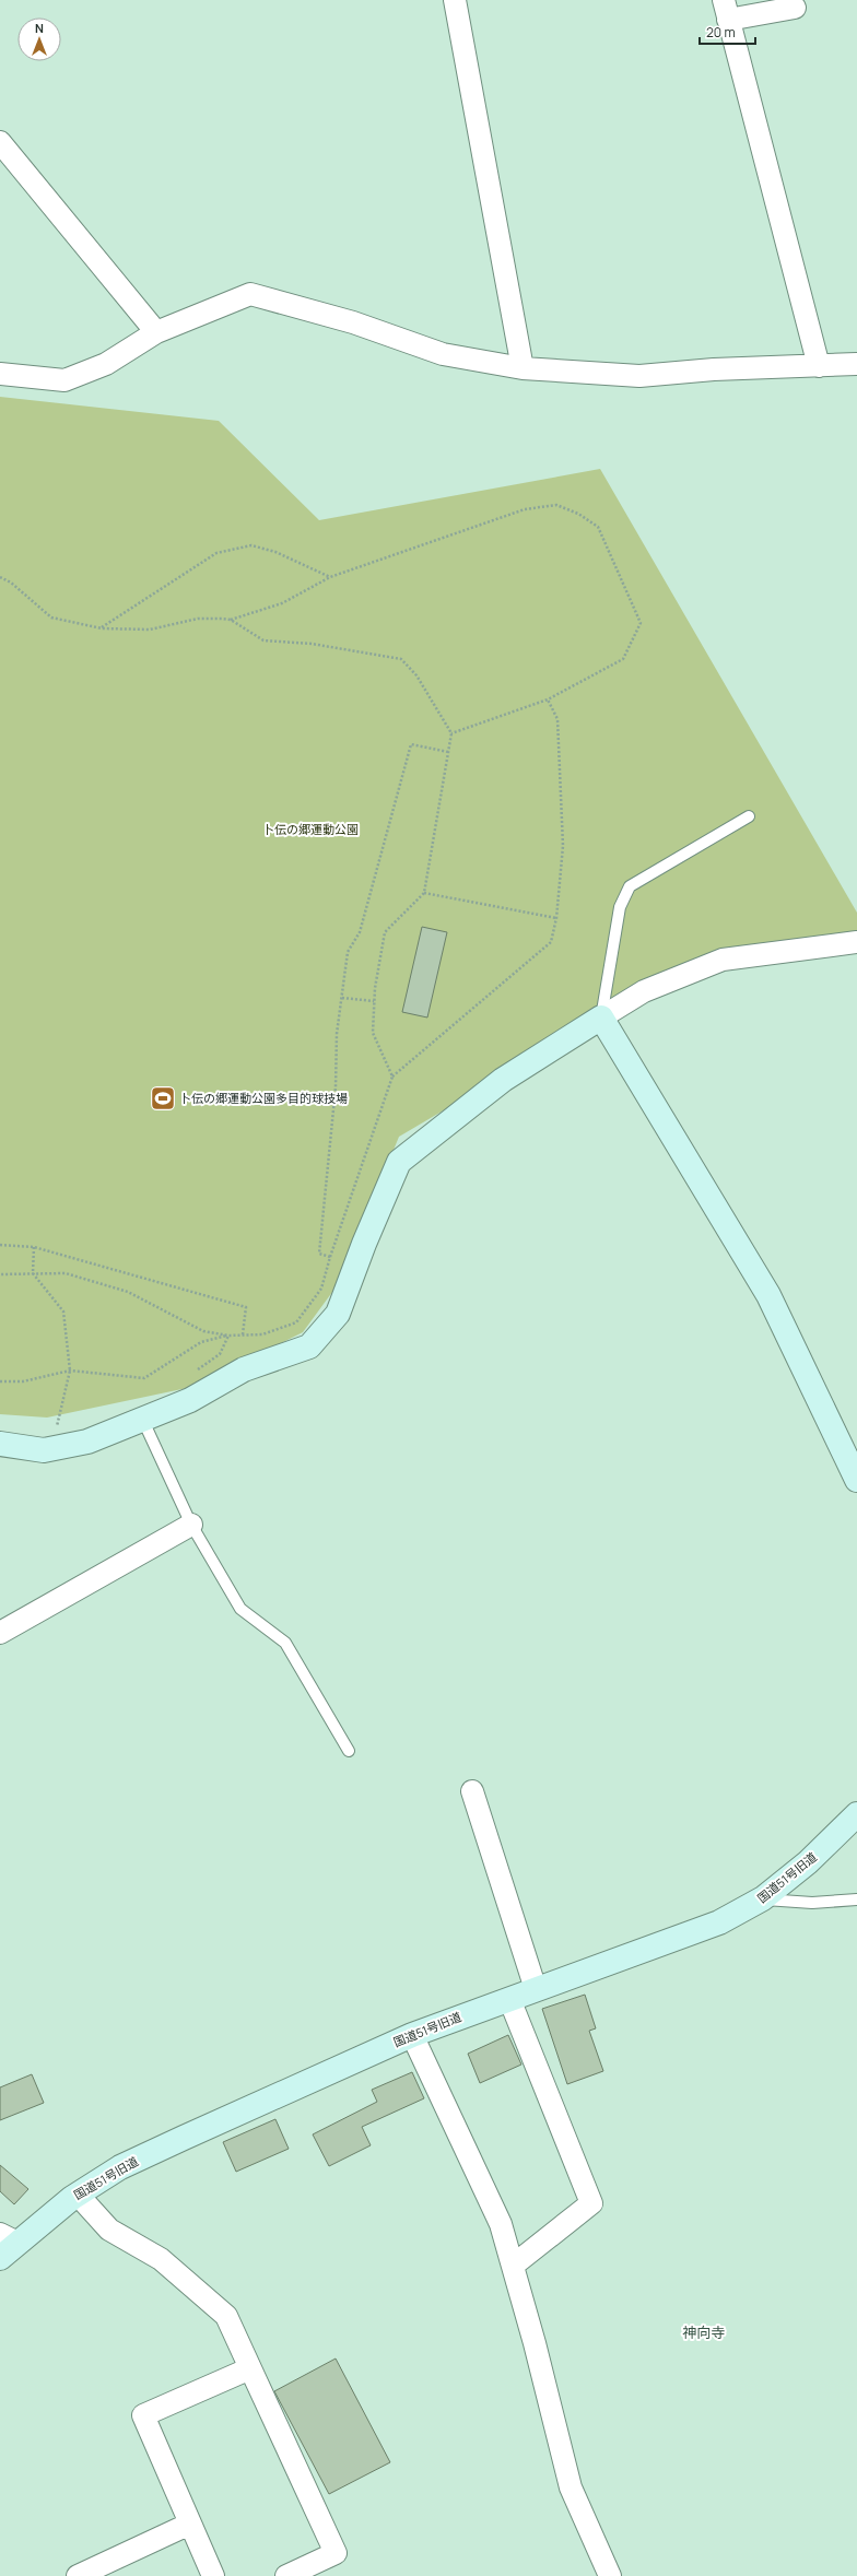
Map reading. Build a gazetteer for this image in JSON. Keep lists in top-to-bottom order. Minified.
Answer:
{"streets":{"street":["国道51号旧道"]},"districts":["神向寺"],"parks":["卜伝の郷運動公園"],"places":{"sports":["卜伝の郷運動公園多目的球技場"]},"scale_bar":"20 m","north":"top"}
